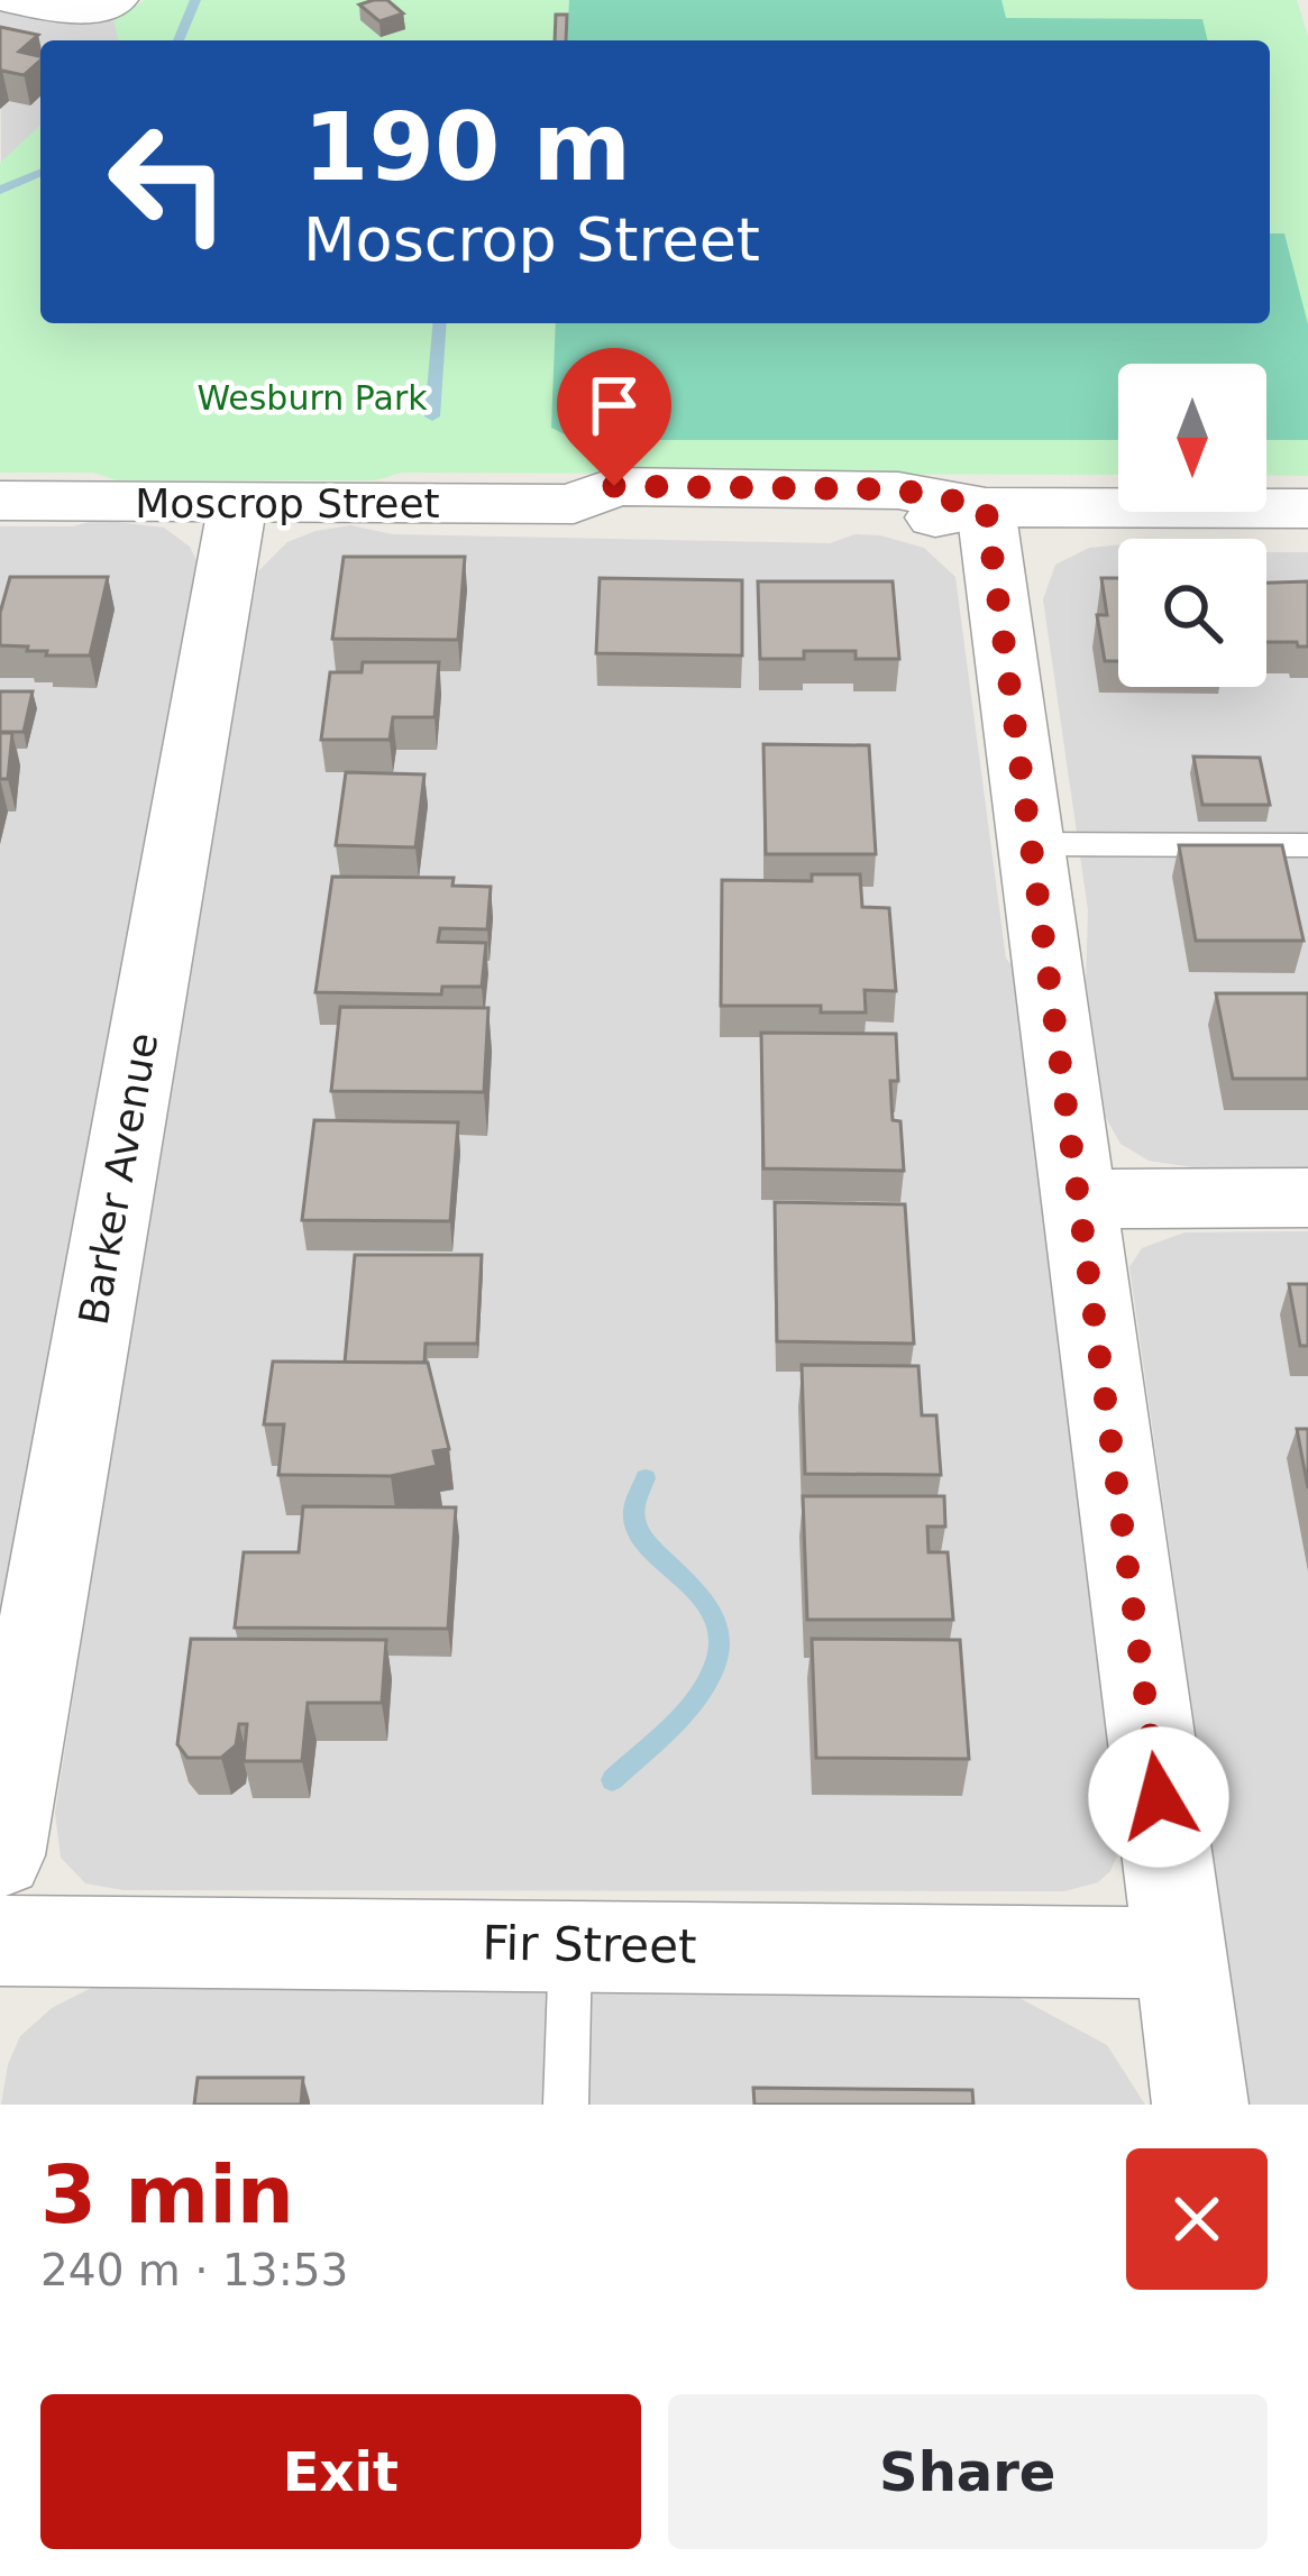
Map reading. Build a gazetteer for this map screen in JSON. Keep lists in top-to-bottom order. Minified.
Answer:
{"streets":{"street":["Moscrop Street","Barker Avenue","Fir Street"]},"crossings":[["Moscrop Street","Barker Avenue"]],"parks":["Wesburn Park"],"north":"bottom","page":{"turn":["190 m","Moscrop Street"],"heading":["3 min","240 m · 13:53"],"buttons":["Exit","Share"]}}
